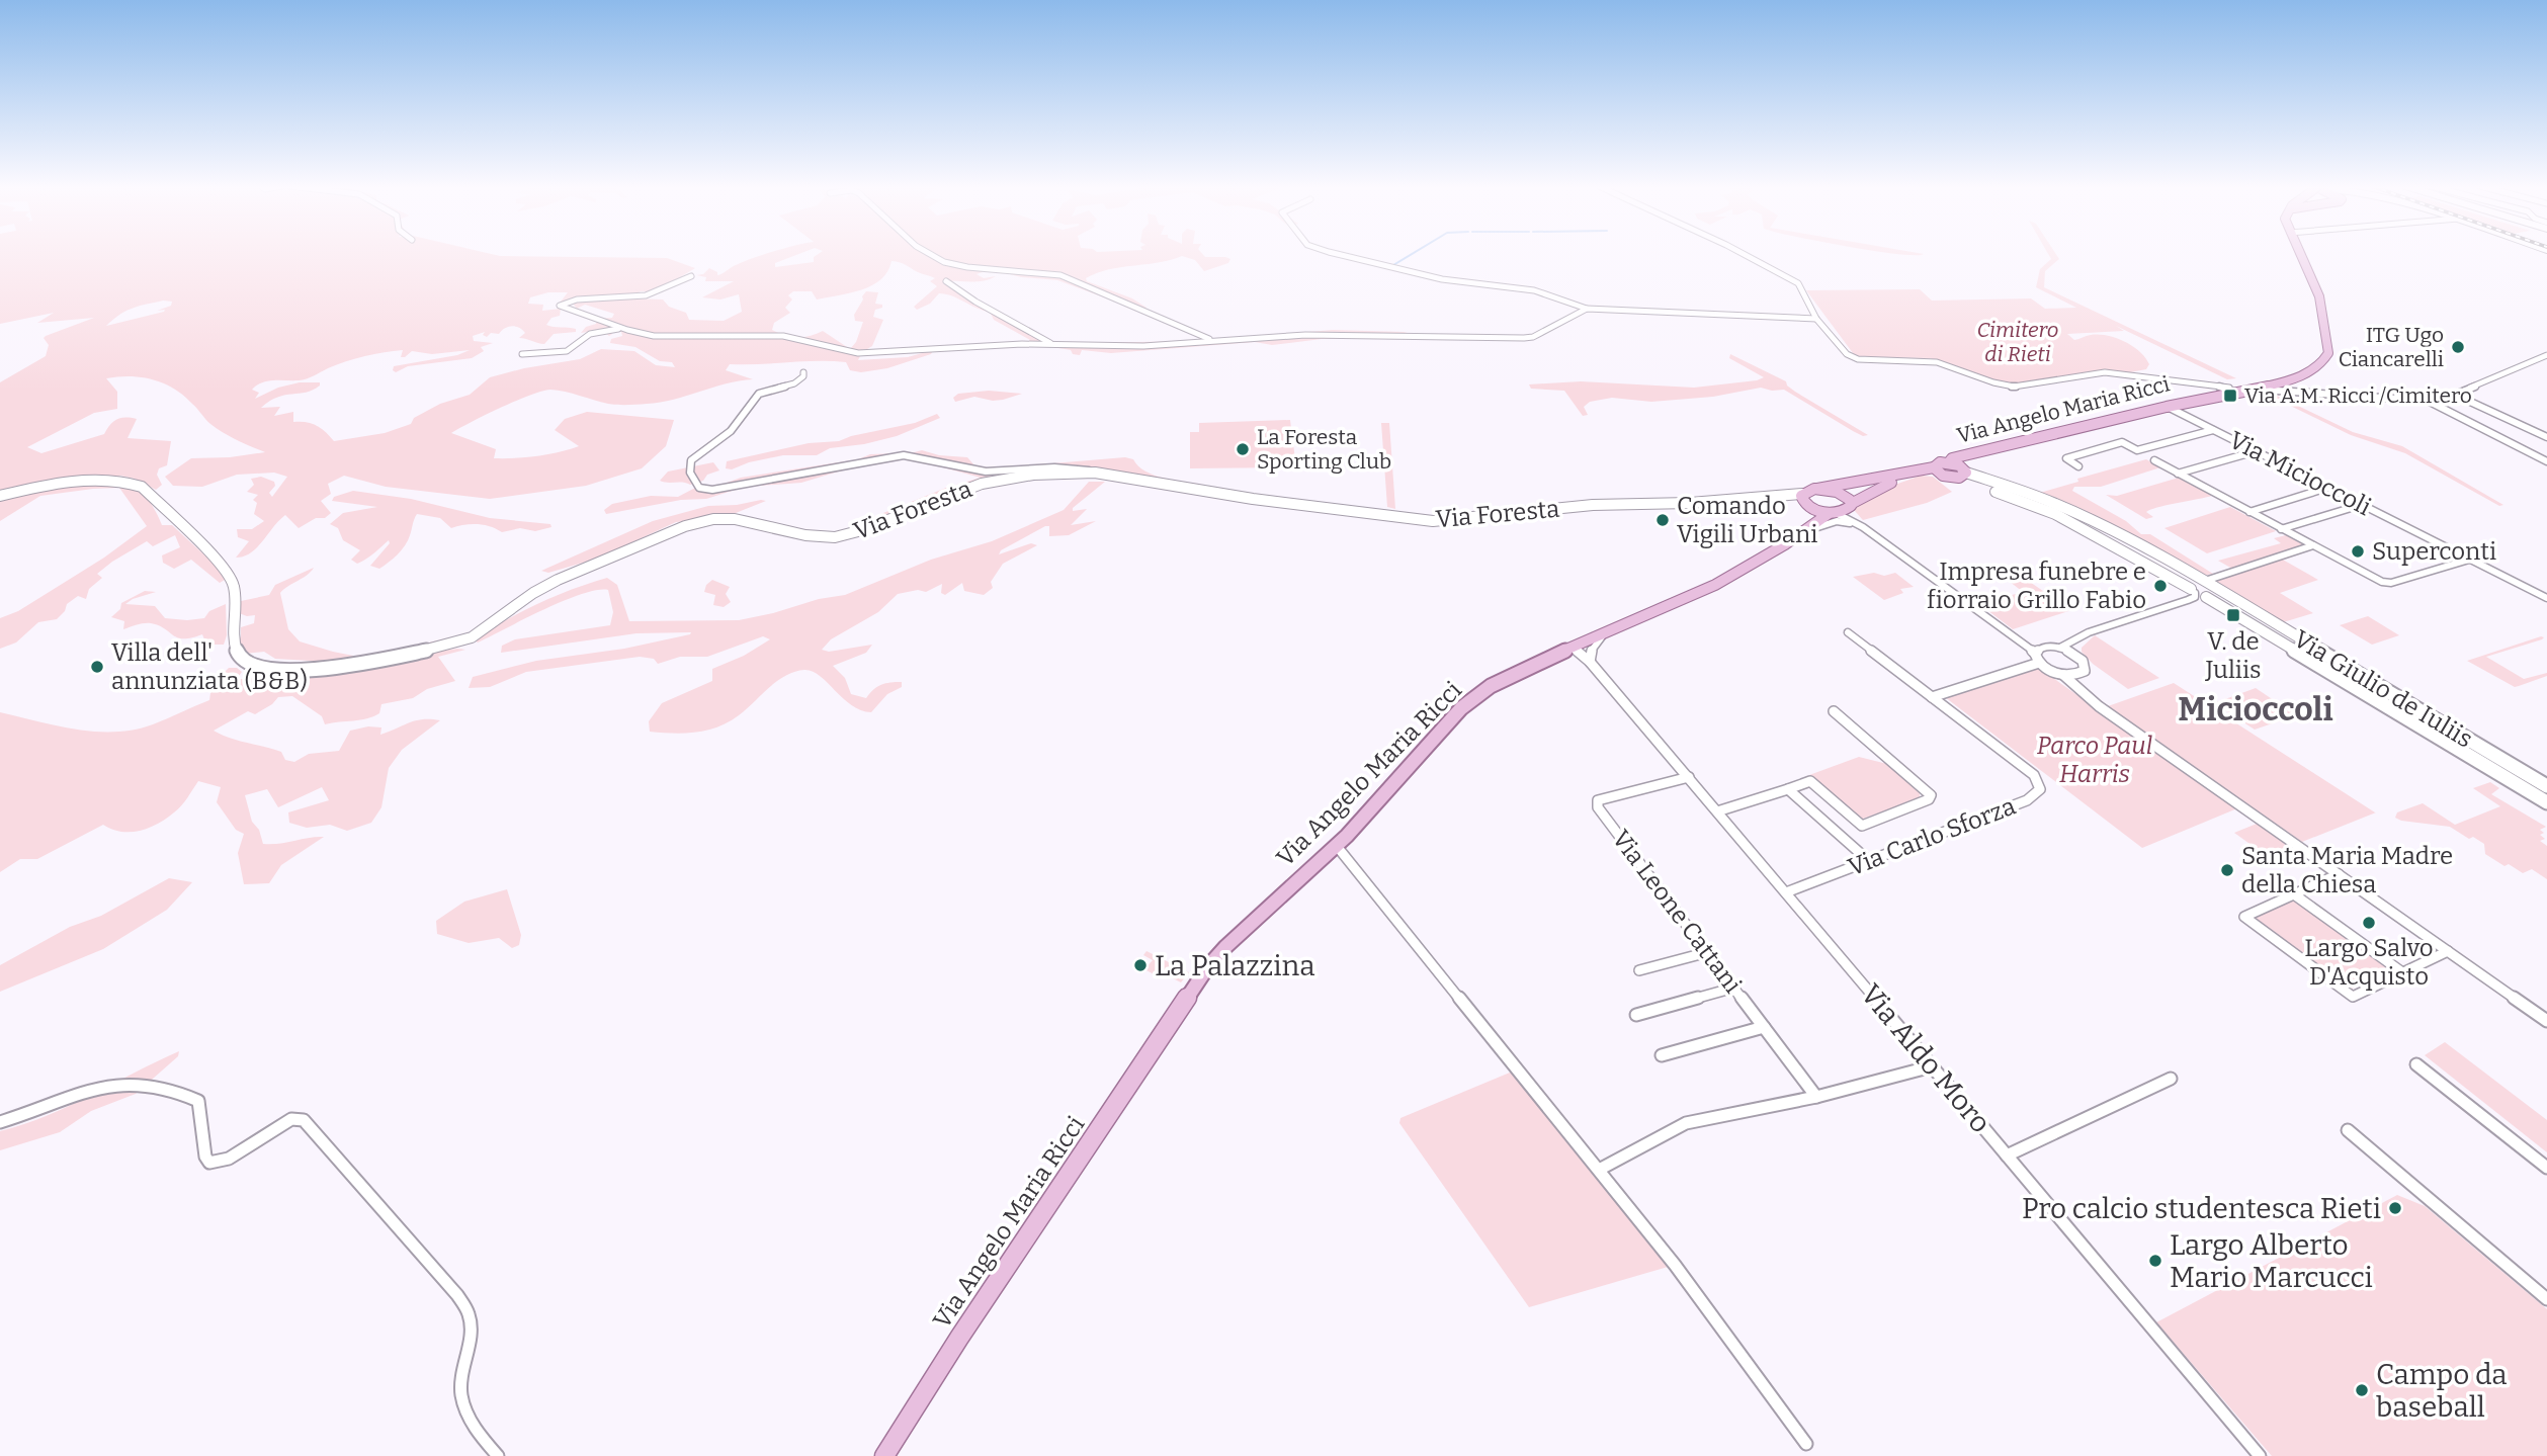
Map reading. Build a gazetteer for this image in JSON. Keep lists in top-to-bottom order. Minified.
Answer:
{"streets":{"main road":["Via Angelo Maria Ricci","Via Foresta","Via Giulio de Iuliis"],"street":["Via Micioccoli","Via Carlo Sforza","Via Leone Cattani","Via Aldo Moro"]},"crossings":[["Via Angelo Maria Ricci","Via Micioccoli"],["Via Angelo Maria Ricci","Via Foresta"],["Via Angelo Maria Ricci","Via Aldo Moro"],["Via Carlo Sforza","Via Aldo Moro"],["Via Leone Cattani","Via Aldo Moro"]],"districts":["Micioccoli"],"parks":["Cimitero di Rieti","Parco Paul Harris"],"places":{"other":["ITG Ugo Ciancarelli","La Foresta Sporting Club","Comando Vigili Urbani","Superconti","Impresa funebre e fiorraio Grillo Fabio","Villa dell' annunziata (B&B)","Santa Maria Madre della Chiesa","Largo Salvo D'Acquisto","La Palazzina","Pro calcio studentesca Rieti","Largo Alberto Mario Marcucci","Campo da baseball"],"transit":["Via A.M. Ricci /Cimitero","V. de Juliis"]}}
